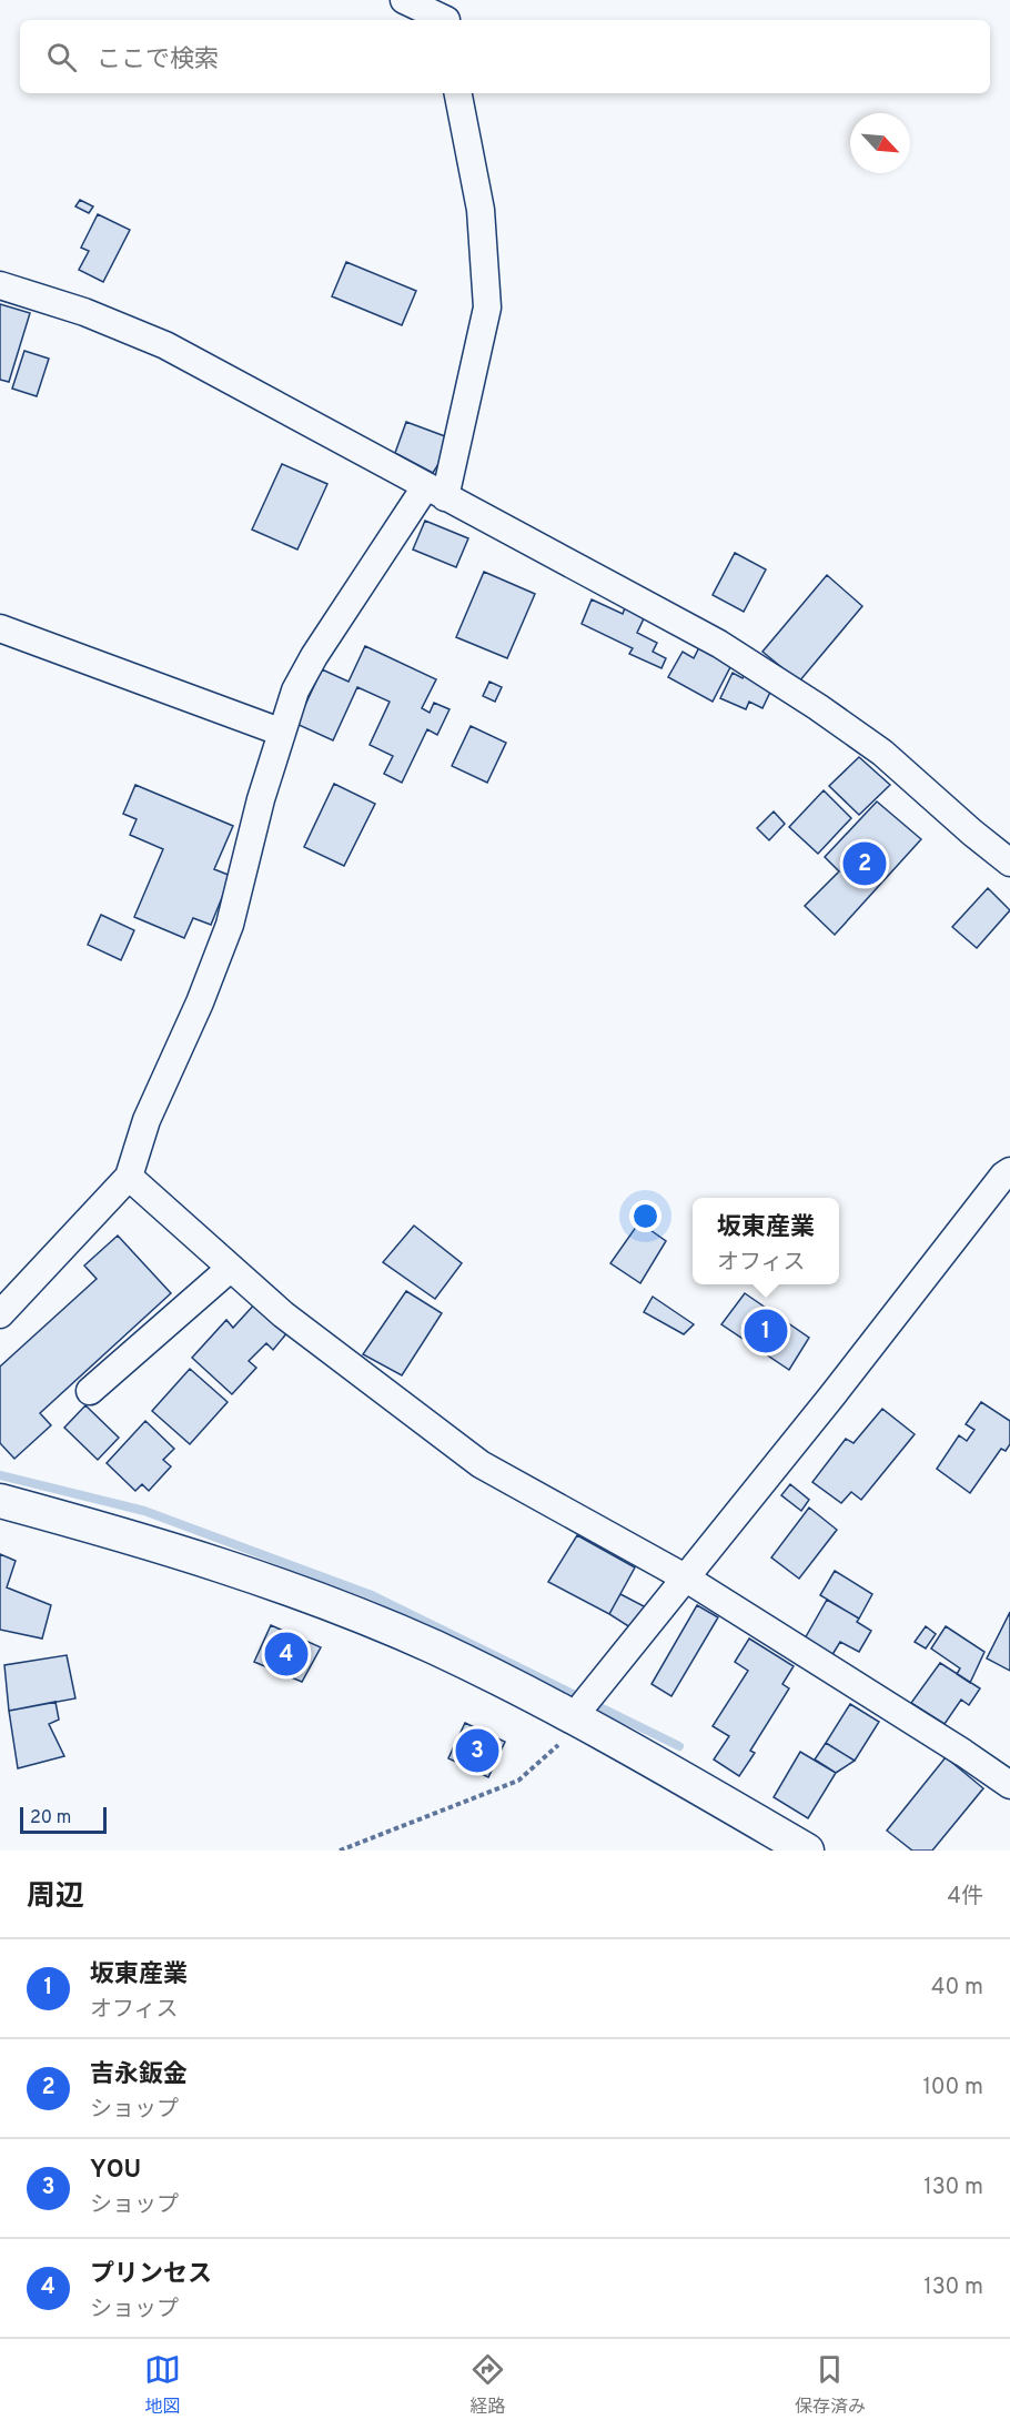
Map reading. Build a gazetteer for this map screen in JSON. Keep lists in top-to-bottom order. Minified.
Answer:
{"scale_bar":"20 m","north":"bottom right","page":{"search":"ここで検索","pins":["2","1","4","3"],"popup":["坂東産業","オフィス"],"scale":"20 m","heading":["周辺","4件"],"list":[{"mark":"1","name":"坂東産業","note":"オフィス","value":"40 m"},{"mark":"2","name":"吉永鈑金","note":"ショップ","value":"100 m"},{"mark":"3","name":"YOU","note":"ショップ","value":"130 m"},{"mark":"4","name":"プリンセス","note":"ショップ","value":"130 m"}],"nav":["地図","経路","保存済み"]}}
